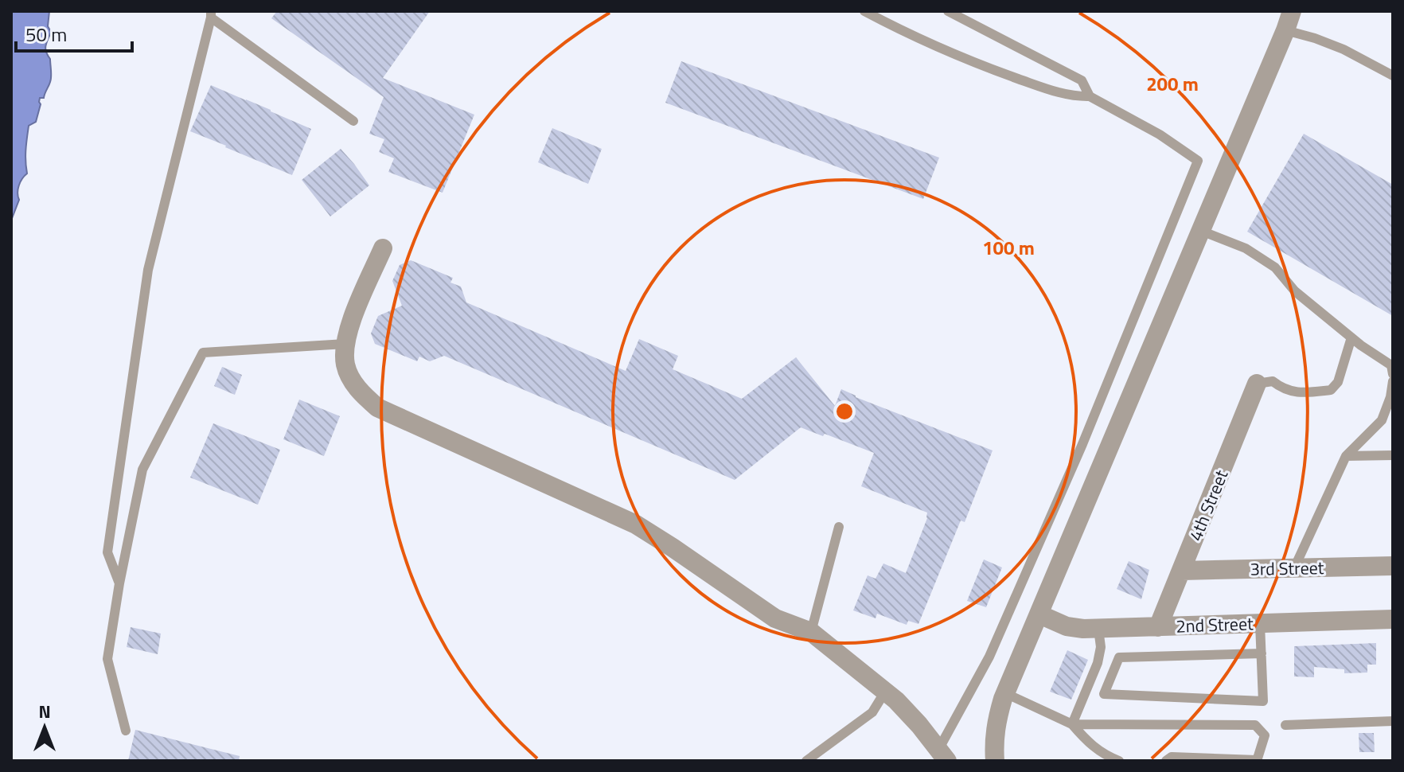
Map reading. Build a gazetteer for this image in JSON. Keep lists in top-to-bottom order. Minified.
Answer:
{"streets":{"street":["4th Street","3rd Street","2nd Street"]},"crossings":[["4th Street","3rd Street"],["4th Street","2nd Street"]],"scale_bar":"50 m","north":"top","rings":["200 m","100 m"]}
